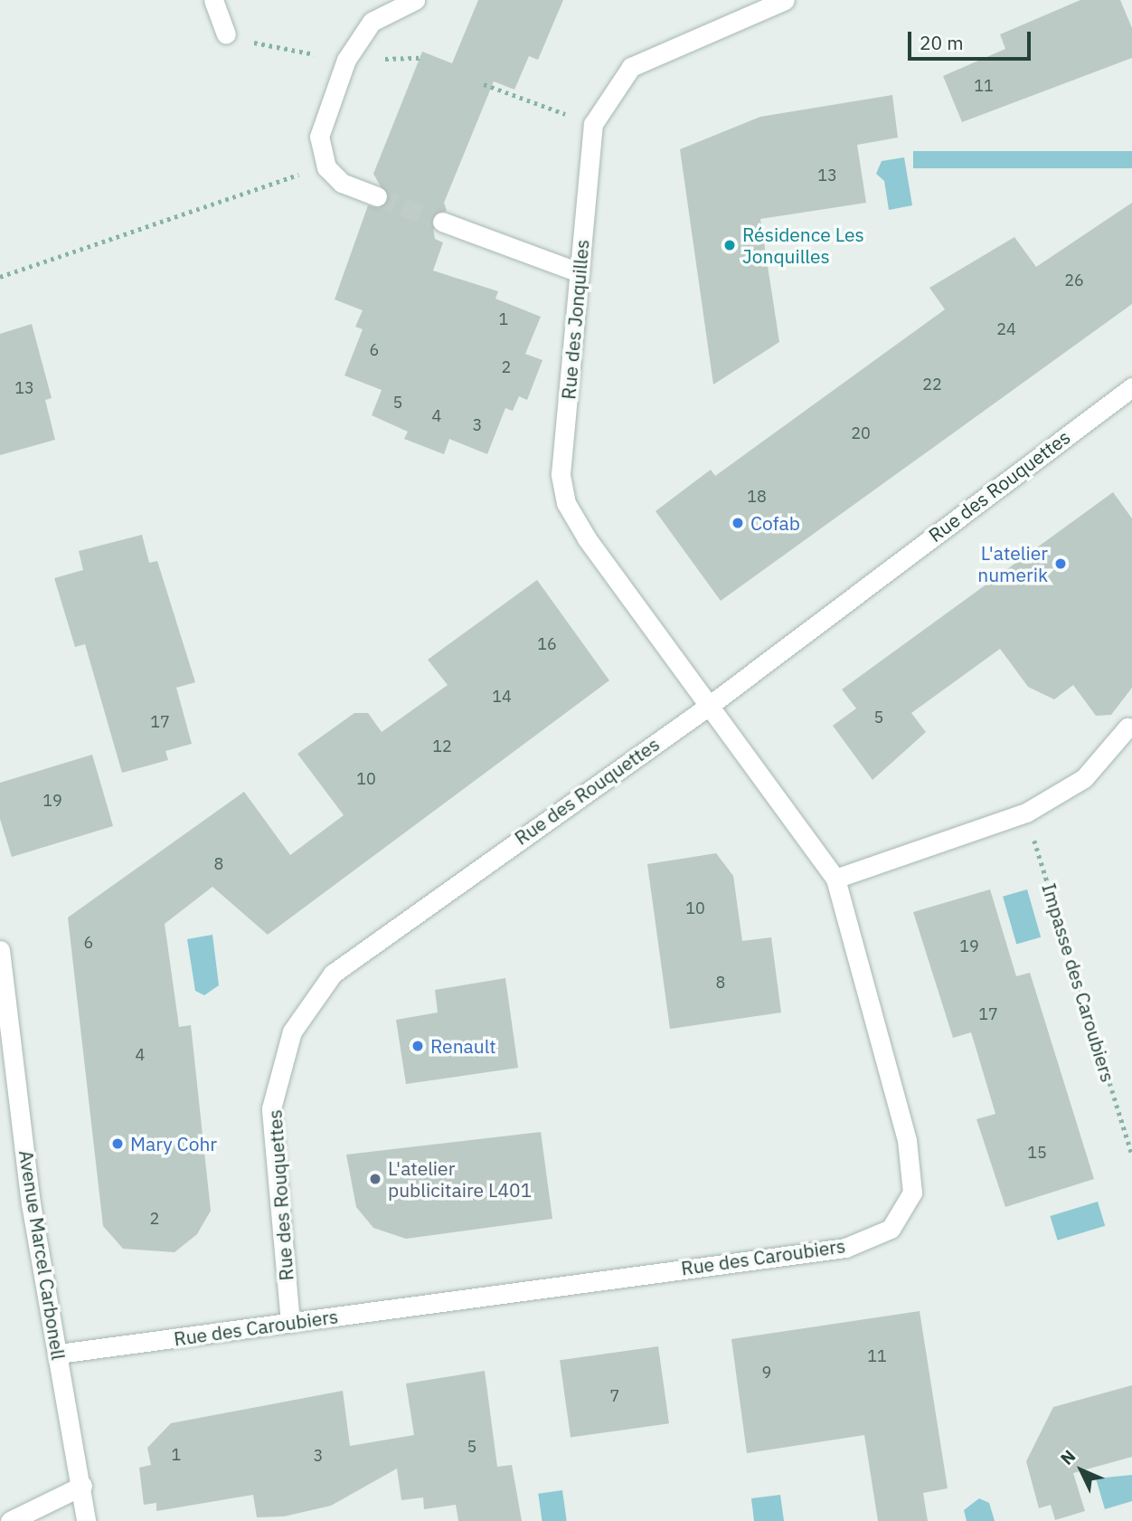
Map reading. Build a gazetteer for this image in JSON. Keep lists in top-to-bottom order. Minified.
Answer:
{"streets":{"street":["Rue des Jonquilles","Rue des Rouquettes","Avenue Marcel Carbonell","Rue des Caroubiers"],"path":["Impasse des Caroubiers"]},"crossings":[["Rue des Jonquilles","Rue des Rouquettes"],["Rue des Jonquilles","Rue des Caroubiers"],["Rue des Rouquettes","Rue des Caroubiers"],["Avenue Marcel Carbonell","Rue des Caroubiers"]],"places":["Résidence Les Jonquilles","Cofab","L'atelier numerik","Renault","Mary Cohr","L'atelier publicitaire L401"],"house_numbers":["11","13","26","1","24","6","2","22","13","5","4","3","20","18","16","14","5","17","12","10","19","8","10","6","19","8","17","4","15","2","11","9","7","5","1","3"],"scale_bar":"20 m","north":"top left"}
